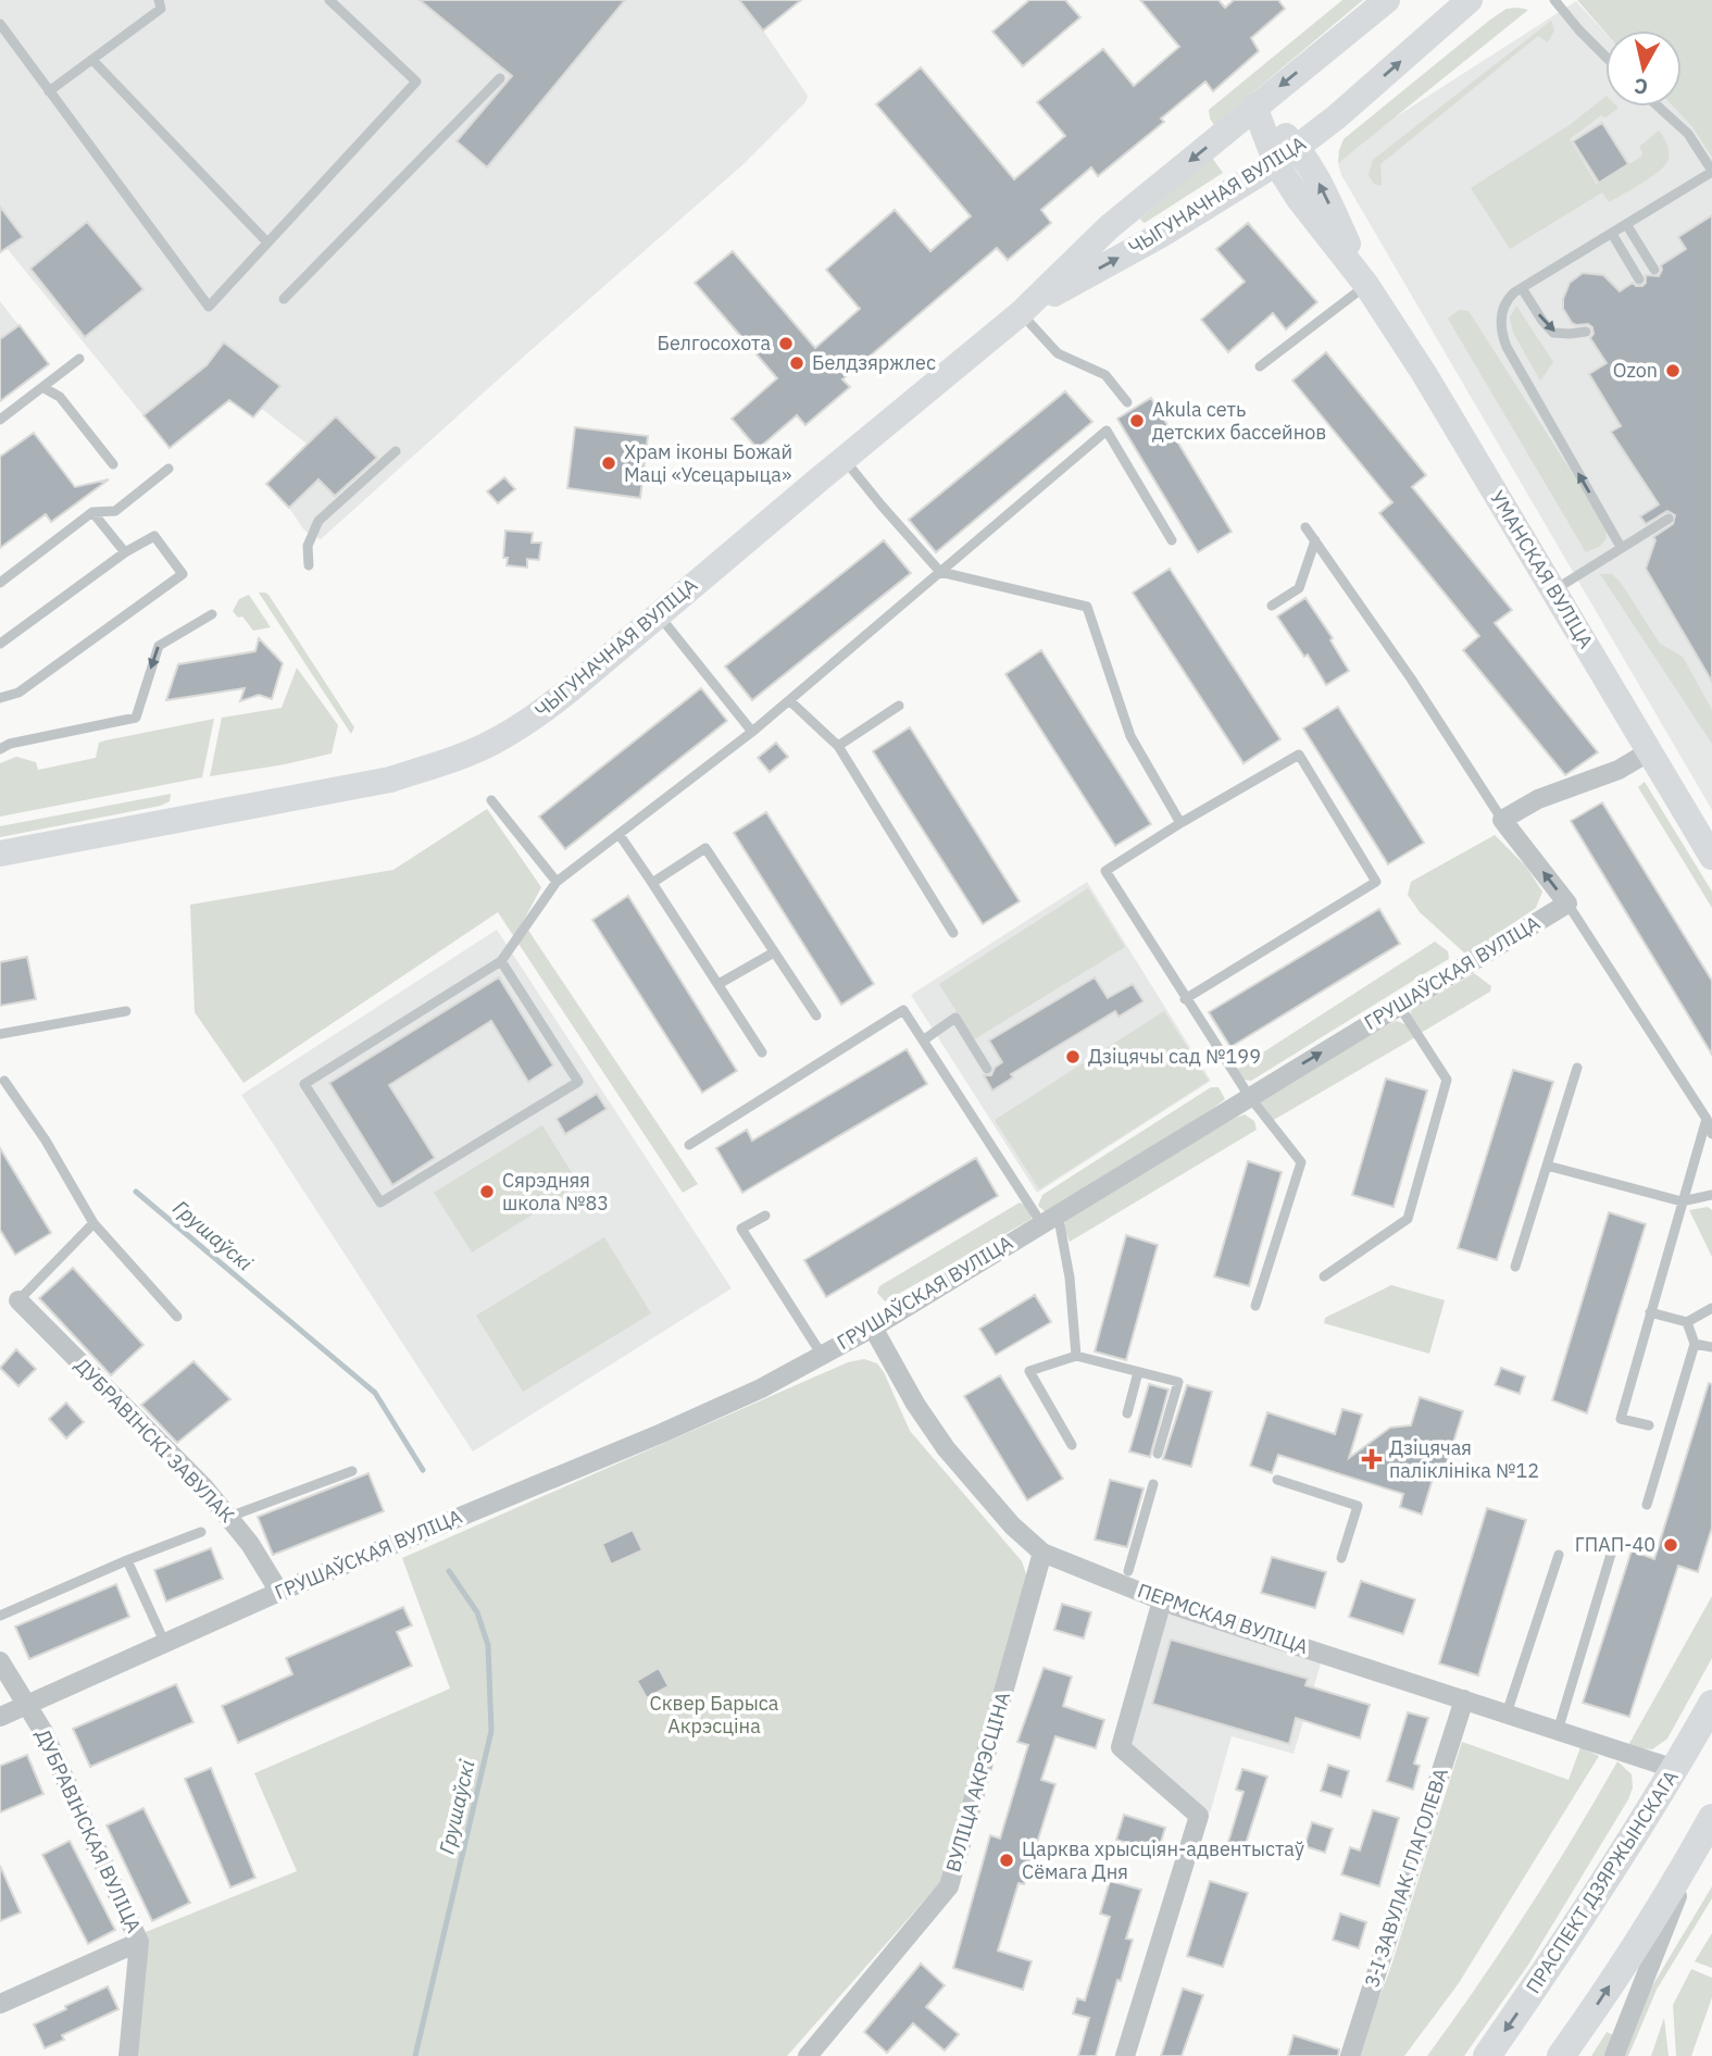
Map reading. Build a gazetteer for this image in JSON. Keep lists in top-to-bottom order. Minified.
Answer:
{"streets":{"main road":["ЧЫГУНАЧНАЯ ВУЛІЦА","УМАНСКАЯ ВУЛІЦА","ПРАСПЕКТ ДЗЯРЖЫНСКАГА"],"street":["ГРУШАЎСКАЯ ВУЛІЦА","ДУБРАВІНСКІ ЗАВУЛАК","ПЕРМСКАЯ ВУЛІЦА","ВУЛІЦА АКРЭСЦІНА","ДУБРАВІНСКАЯ ВУЛІЦА","3-І ЗАВУЛАК ГЛАГОЛЕВА"]},"crossings":[["ЧЫГУНАЧНАЯ ВУЛІЦА","УМАНСКАЯ ВУЛІЦА"],["ГРУШАЎСКАЯ ВУЛІЦА","ДУБРАВІНСКІ ЗАВУЛАК"],["ГРУШАЎСКАЯ ВУЛІЦА","ПЕРМСКАЯ ВУЛІЦА"],["ГРУШАЎСКАЯ ВУЛІЦА","ДУБРАВІНСКАЯ ВУЛІЦА"],["ПЕРМСКАЯ ВУЛІЦА","ВУЛІЦА АКРЭСЦІНА"],["ПЕРМСКАЯ ВУЛІЦА","3-І ЗАВУЛАК ГЛАГОЛЕВА"],["ПЕРМСКАЯ ВУЛІЦА","ПРАСПЕКТ ДЗЯРЖЫНСКАГА"]],"water":["Грушаўскі"],"parks":["Сквер Барыса Акрэсціна"],"places":{"other":["Белгосохота","Белдзяржлес","Ozon","Akula сеть детских бассейнов","Храм іконы Божай Маці «Усецарыца»","Дзіцячы сад №199","Сярэдняя школа №83","ГПАП-40","Царква хрысціян-адвентыстаў Сёмага Дня"],"health":["Дзіцячая паліклініка №12"]},"north":"bottom"}
